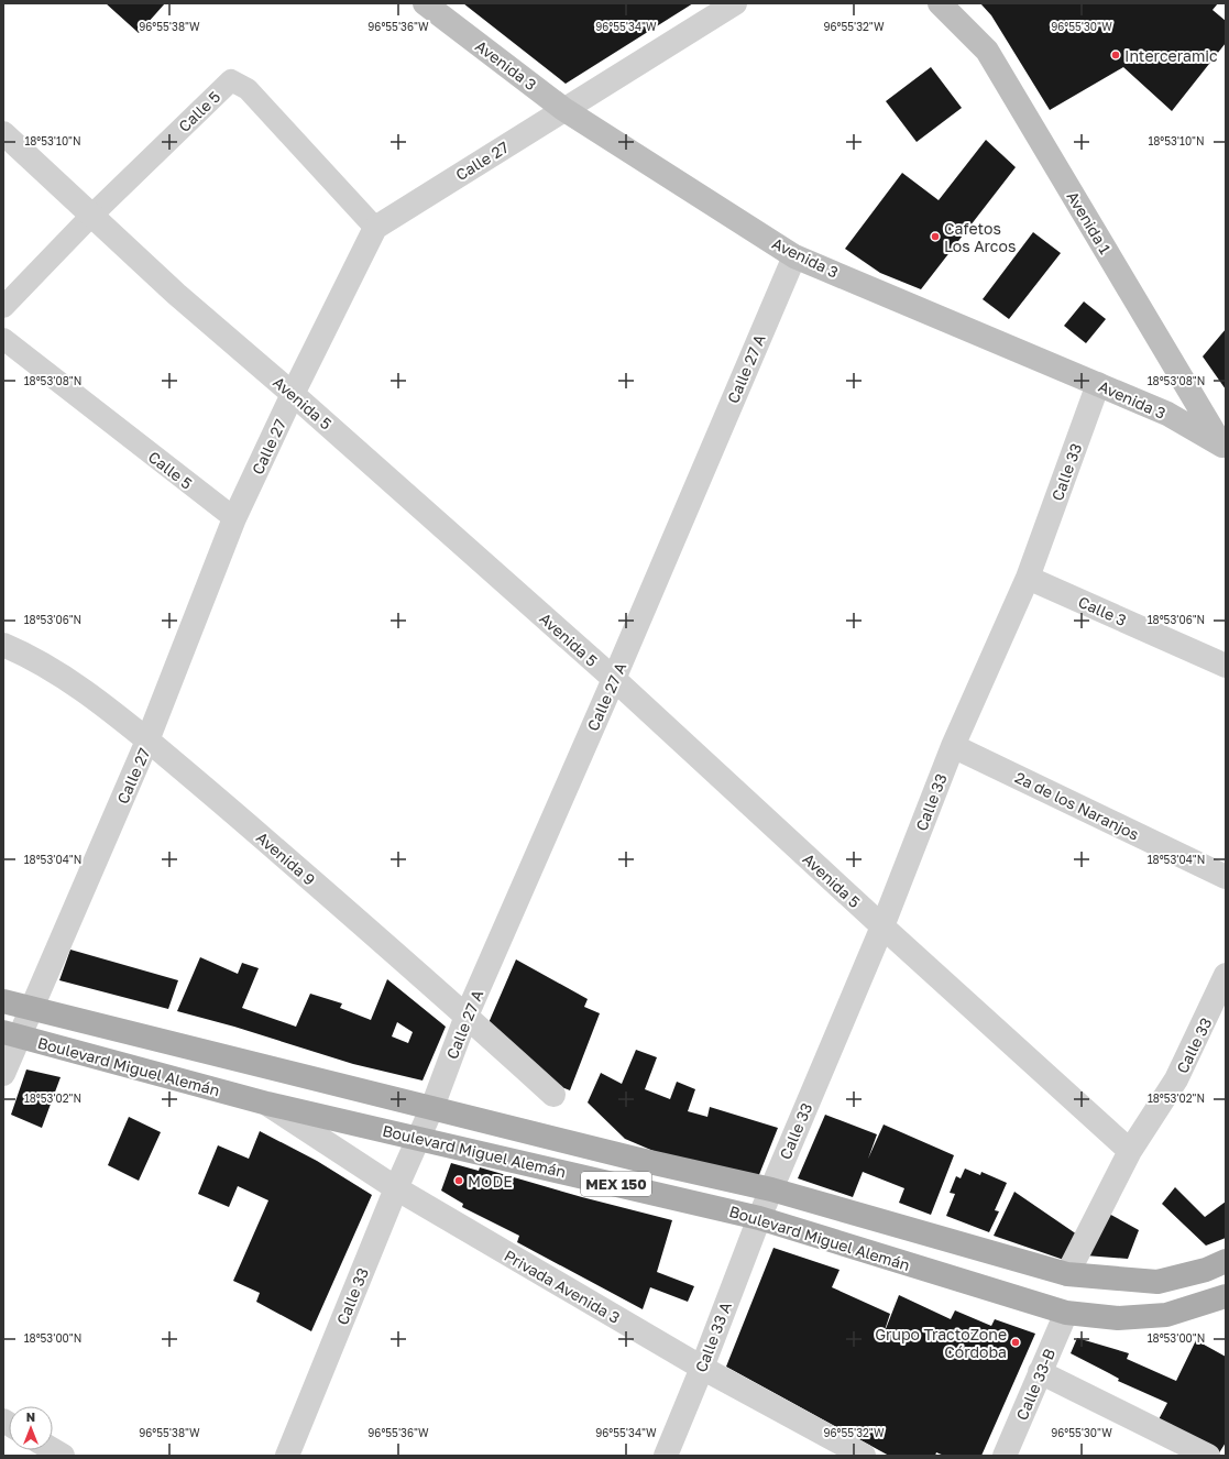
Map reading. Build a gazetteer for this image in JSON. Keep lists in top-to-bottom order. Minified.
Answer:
{"streets":{"main road":["Avenida 3","Avenida 1","Boulevard Miguel Alemán","MEX 150"],"street":["Calle 5","Calle 27","Calle 27 A","Avenida 5","Calle 33","Calle 3","2a de los Naranjos","Avenida 9","Privada Avenida 3","Calle 33 A","Calle 33-B"]},"crossings":[["Avenida 3","Calle 27"],["Avenida 3","Avenida 1"],["Avenida 3","Calle 27 A"],["Avenida 3","Calle 33"],["Calle 5","Calle 27"],["Calle 5","Avenida 5"],["Calle 27","Avenida 5"],["Calle 27","Avenida 9"],["Calle 27","Boulevard Miguel Alemán"],["Calle 27 A","Avenida 5"],["Calle 27 A","Calle 33"],["Calle 27 A","Avenida 9"],["Calle 27 A","Boulevard Miguel Alemán"],["Avenida 5","Calle 33"],["Calle 33","Calle 3"],["Calle 33","2a de los Naranjos"],["Calle 33","Boulevard Miguel Alemán"],["Calle 33","Privada Avenida 3"],["Calle 33","Calle 33 A"],["Boulevard Miguel Alemán","Privada Avenida 3"],["Boulevard Miguel Alemán","Calle 33 A"],["Boulevard Miguel Alemán","Calle 33-B"],["Privada Avenida 3","Calle 33 A"]],"places":["Interceramic","Cafetos Los Arcos","MODE","Grupo TractoZone Córdoba"],"north":"top","coordinates":["96°55'38\"W","96°55'36\"W","96°55'34\"W","96°55'32\"W","96°55'30\"W","18°53'10\"N","18°53'08\"N","18°53'06\"N","18°53'04\"N","18°53'02\"N","18°53'00\"N"]}
